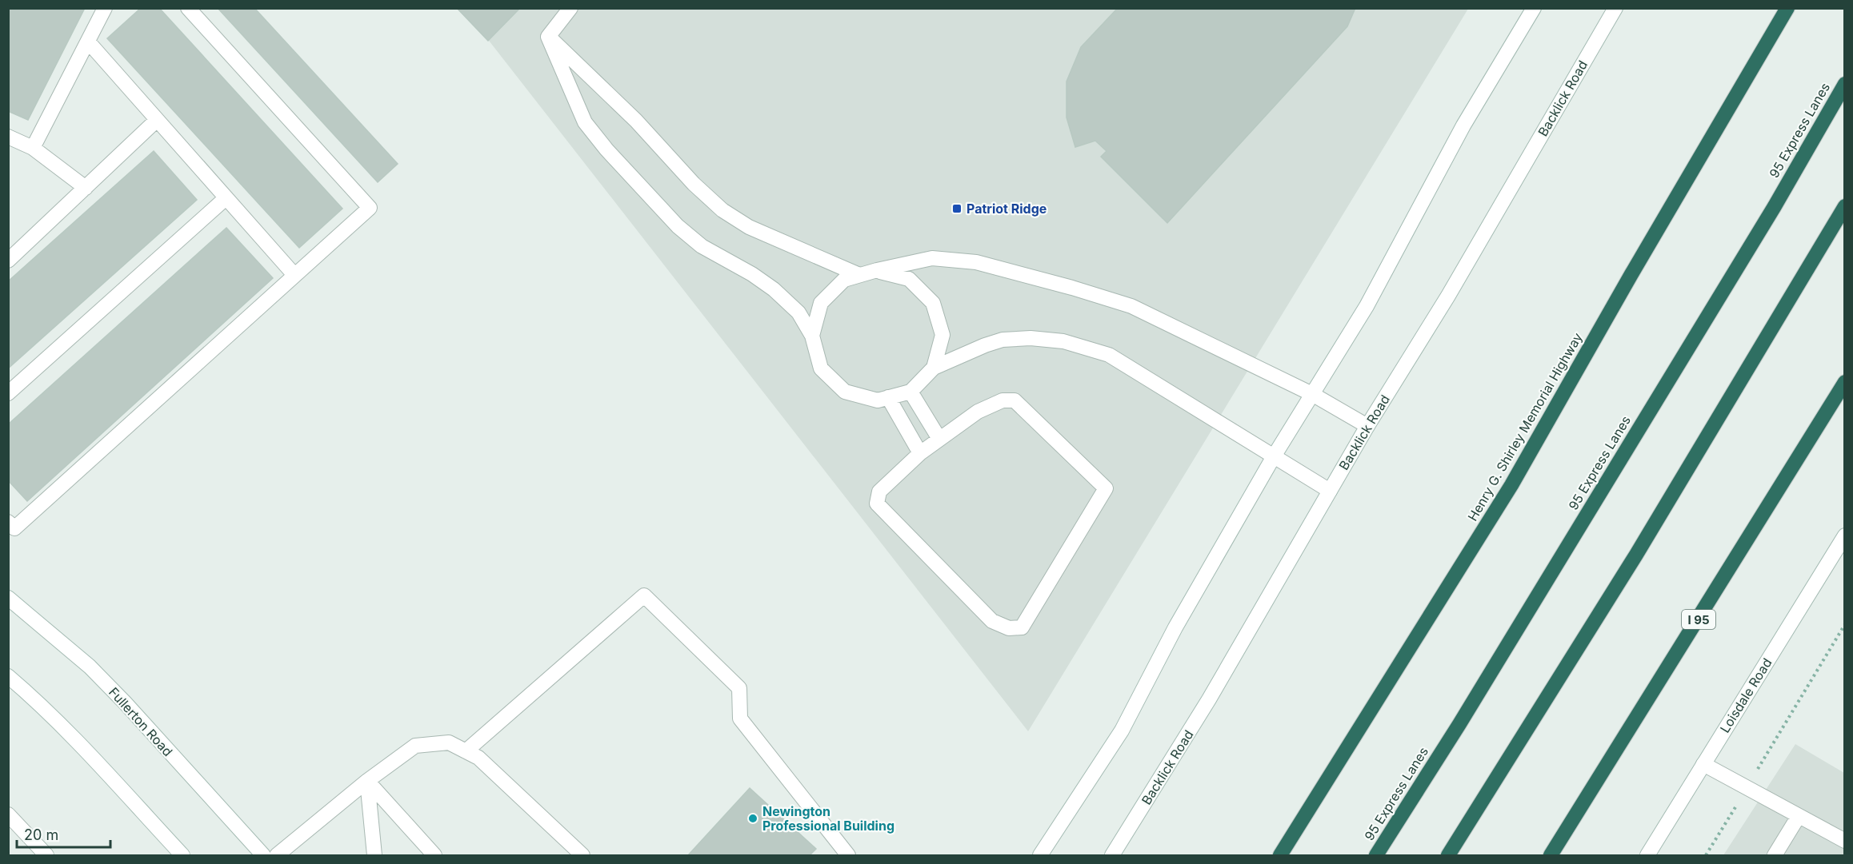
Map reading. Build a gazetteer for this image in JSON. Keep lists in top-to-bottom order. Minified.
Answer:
{"streets":{"highway":["95 Express Lanes","Henry G. Shirley Memorial Highway","I 95"],"main road":["Backlick Road","Loisdale Road","Fullerton Road"]},"places":{"transit":["Patriot Ridge"],"other":["Newington Professional Building"]},"scale_bar":"20 m"}
